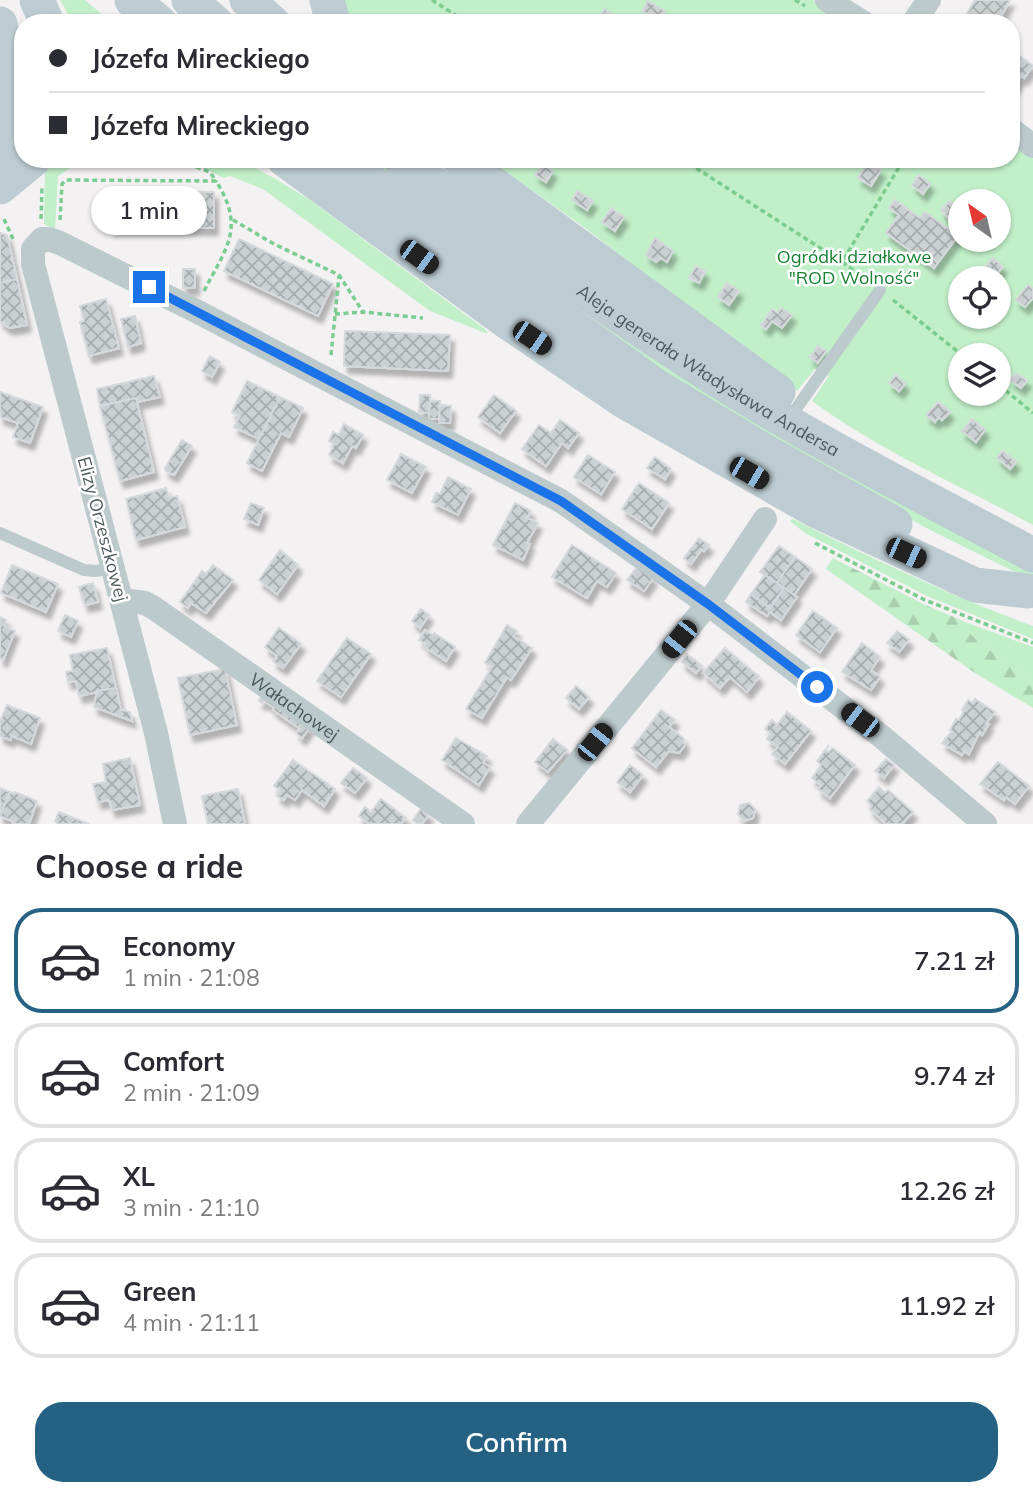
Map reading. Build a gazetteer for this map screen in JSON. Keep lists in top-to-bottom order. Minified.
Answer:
{"streets":{"main road":["Aleja generała Władysława Andersa"],"street":["Elizy Orzeszkowej","Wałachowej"]},"crossings":[["Elizy Orzeszkowej","Wałachowej"]],"parks":["Ogródki działkowe \"ROD Wolność\""],"north":"top left","page":{"banner":["Józefa Mireckiego","Józefa Mireckiego"],"bubble":"1 min","heading":"Choose a ride","list":[{"name":"Economy","note":"1 min · 21:08","value":"7.21 zł"},{"name":"Comfort","note":"2 min · 21:09","value":"9.74 zł"},{"name":"XL","note":"3 min · 21:10","value":"12.26 zł"},{"name":"Green","note":"4 min · 21:11","value":"11.92 zł"}],"buttons":"Confirm"}}
